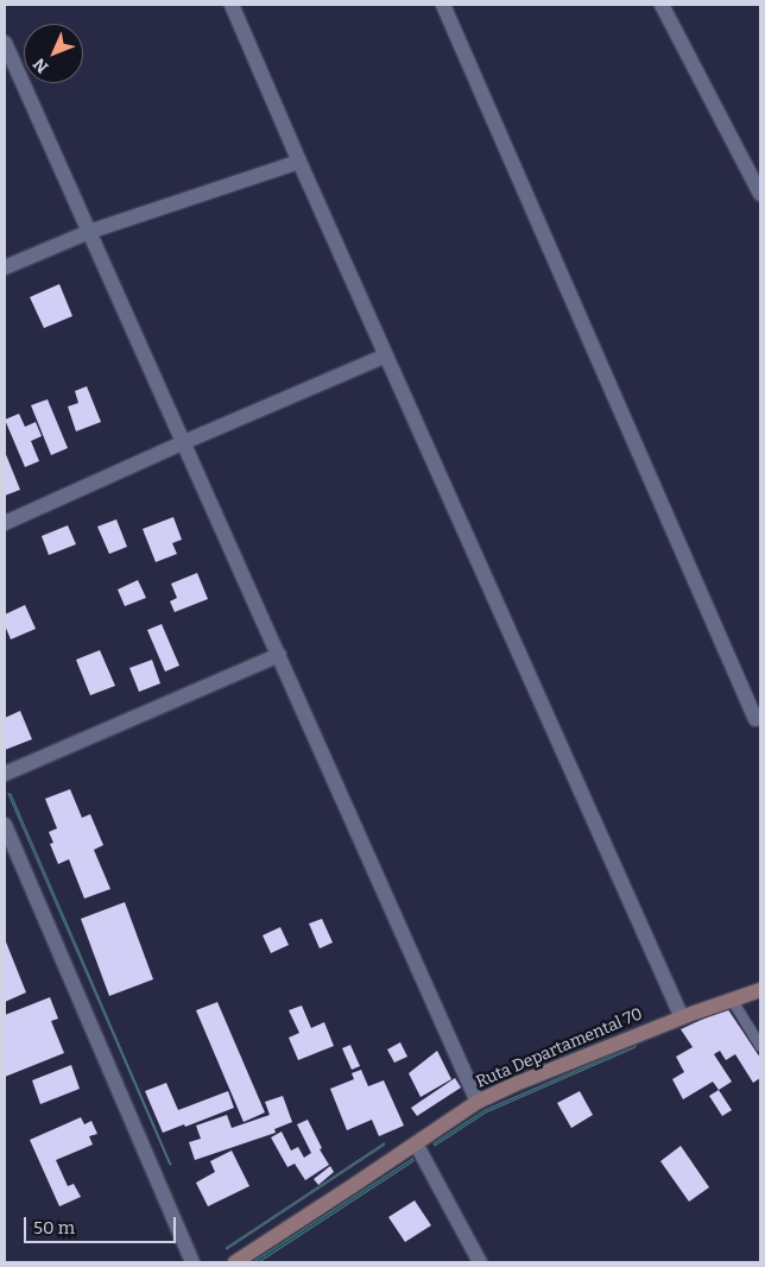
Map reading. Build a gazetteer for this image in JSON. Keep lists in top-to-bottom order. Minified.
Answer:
{"streets":{"main road":["Ruta Departamental 70"]},"scale_bar":"50 m","north":"bottom left"}
